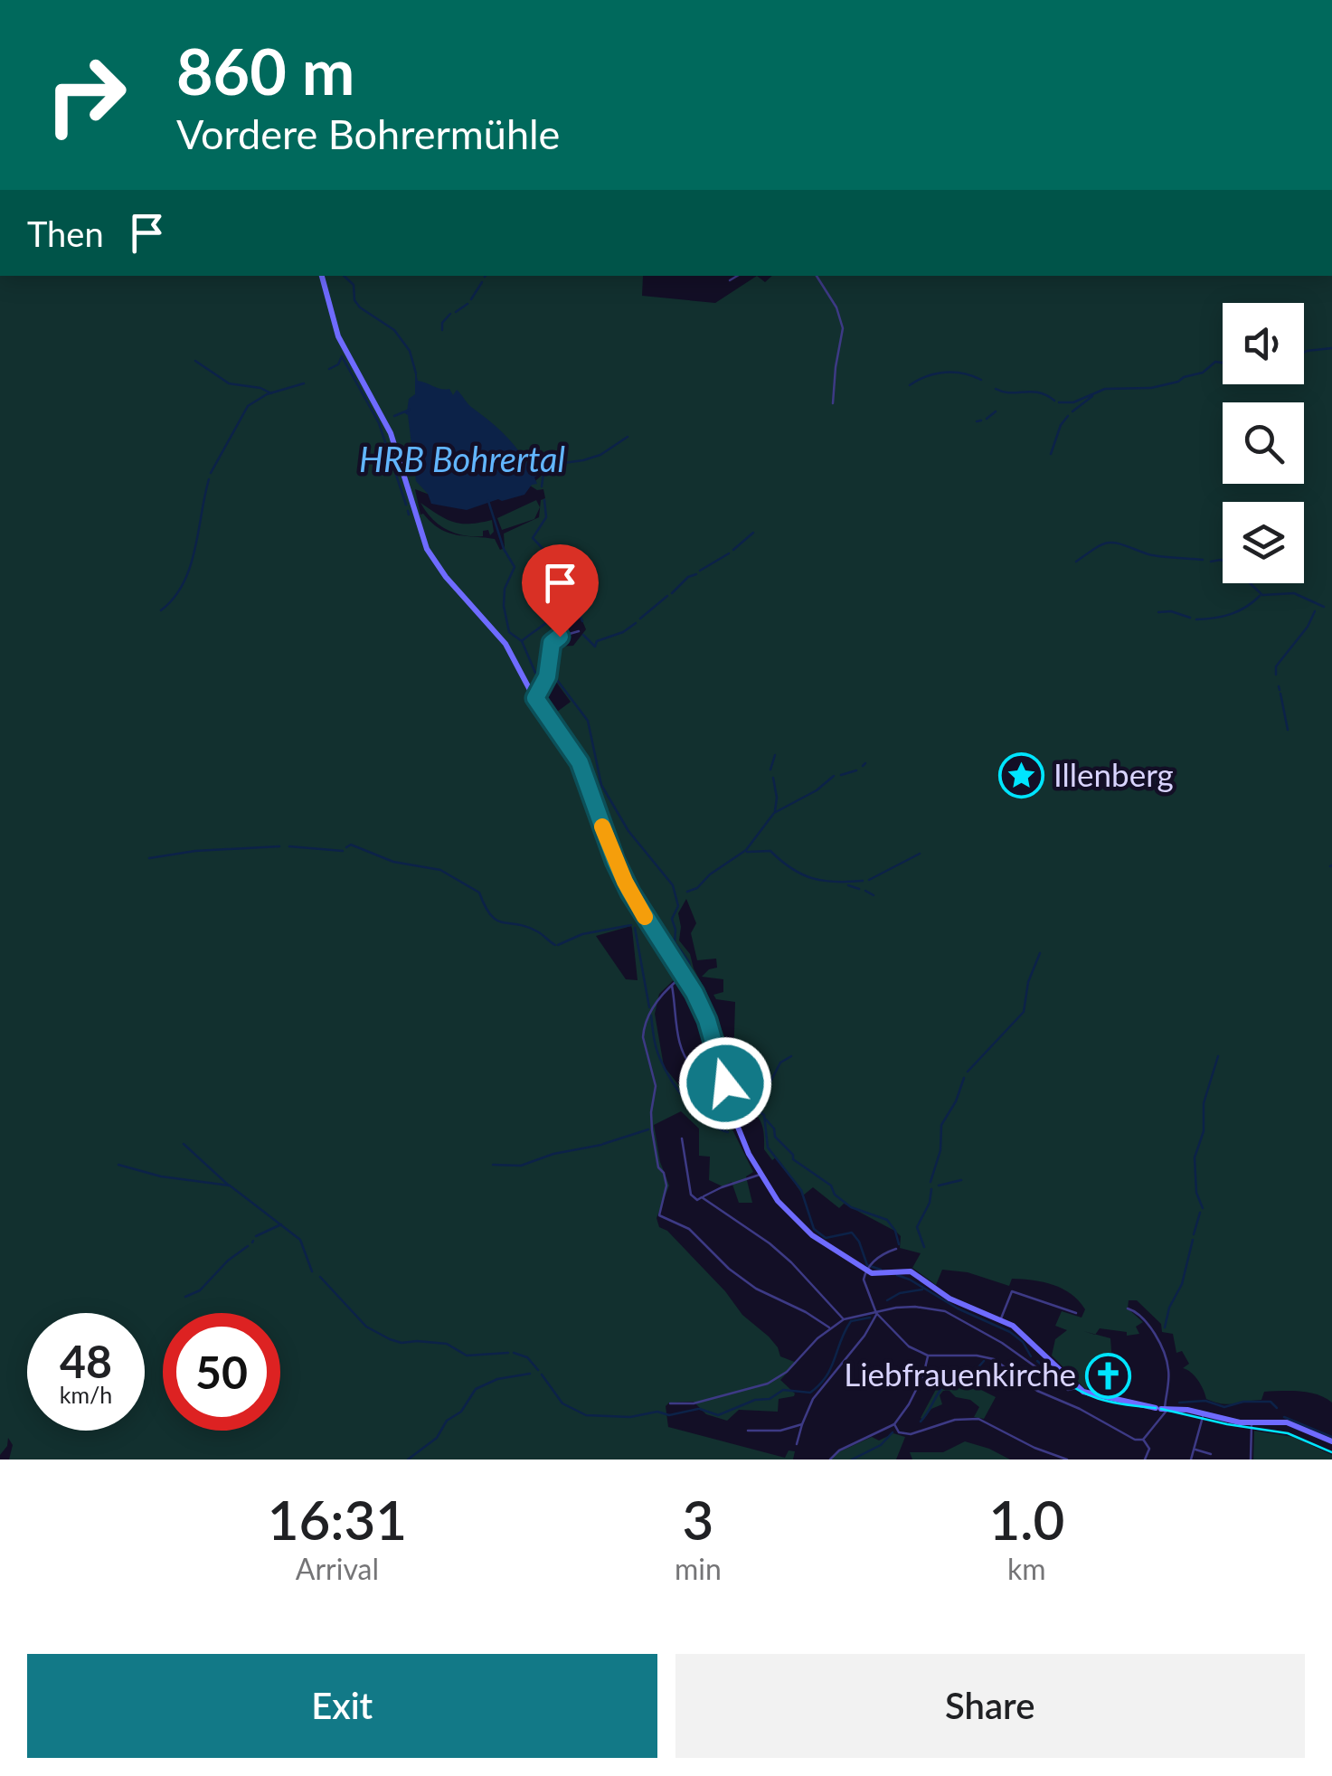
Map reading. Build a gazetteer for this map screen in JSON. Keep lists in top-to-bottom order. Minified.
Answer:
{"water":["HRB Bohrertal"],"places":{"place":["Illenberg"],"church":["Liebfrauenkirche"]},"page":{"turn":["860 m","Vordere Bohrermühle"],"then":"Then","speed":"48 km/h","limit":"50","eta":["16:31","Arrival","3","min","1.0","km"],"buttons":["Exit","Share"]}}
